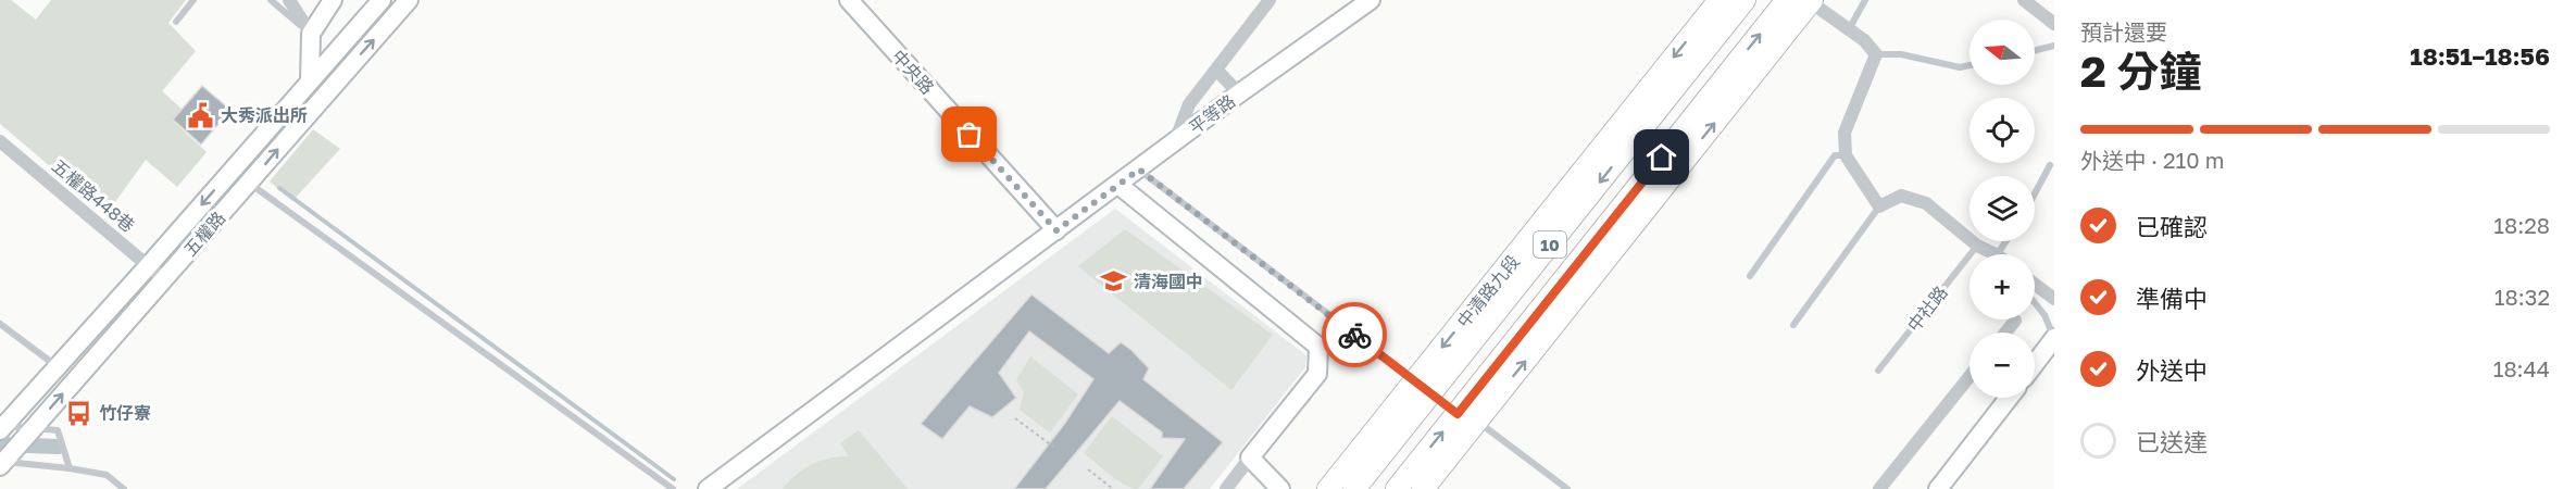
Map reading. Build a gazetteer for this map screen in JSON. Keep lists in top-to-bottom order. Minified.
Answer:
{"streets":{"main road":["10","中清路九段"],"street":["中央路","平等路","五權路448巷","五權路"],"lane":["中社路"]},"crossings":[["中央路","平等路"],["五權路448巷","五權路"]],"places":{"public building":["大秀派出所"],"school or university":["清海國中"],"bus stop":["竹仔寮"]},"north":"left","page":{"heading":["2 分鐘","預計還要","18:51–18:56"],"map_buttons":["+","−"],"bar":"外送中 · 210 m","list":[["已確認","18:28"],["準備中","18:32"],["外送中","18:44"],"已送達"]}}
